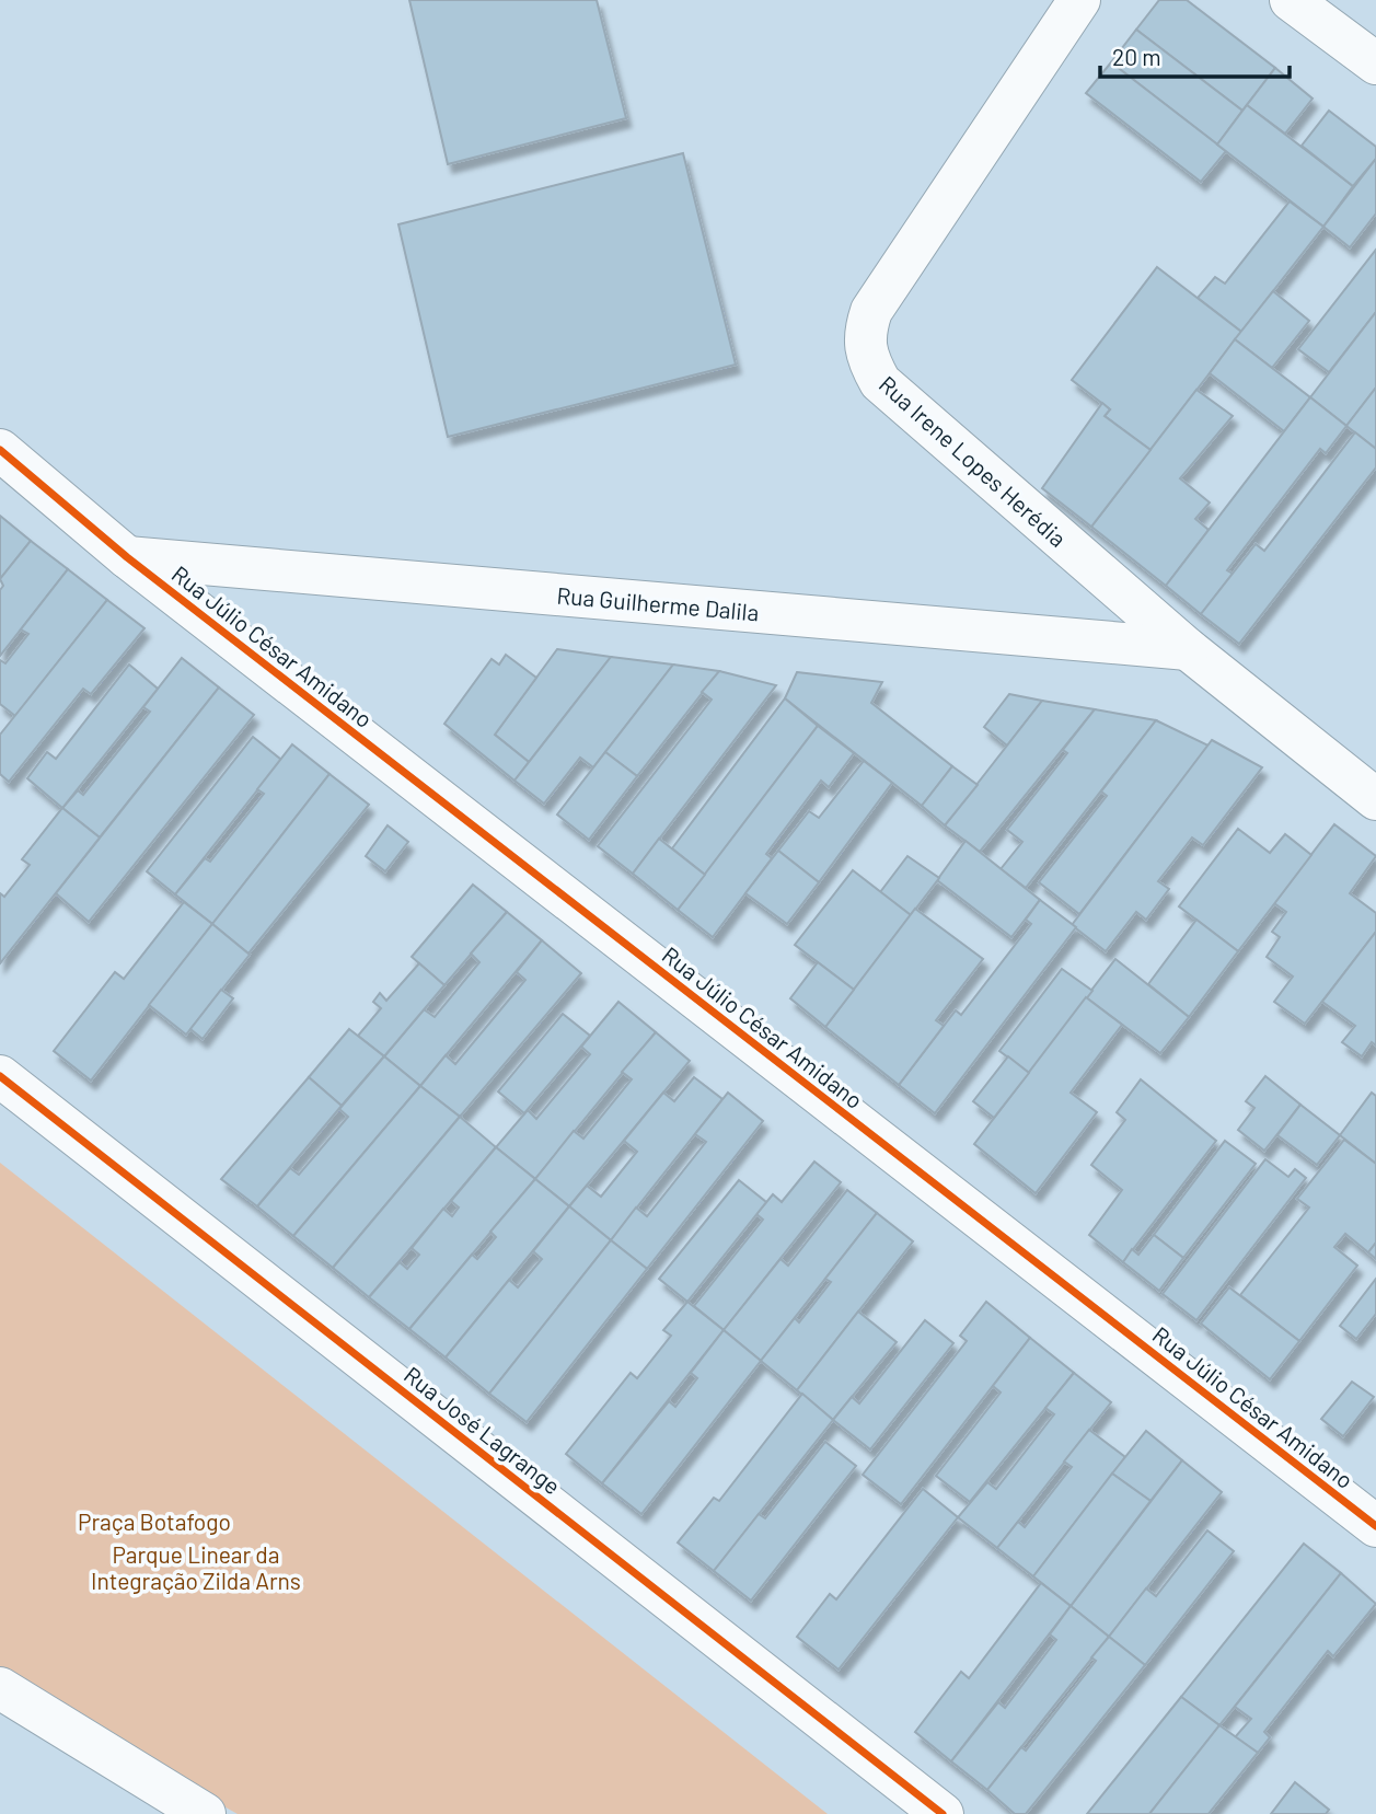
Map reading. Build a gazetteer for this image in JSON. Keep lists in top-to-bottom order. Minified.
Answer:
{"streets":{"street":["Rua Irene Lopes Herédia","Rua Guilherme Dalila","Rua Júlio César Amidano","Rua José Lagrange"]},"crossings":[["Rua Irene Lopes Herédia","Rua Guilherme Dalila"],["Rua Guilherme Dalila","Rua Júlio César Amidano"]],"parks":["Praça Botafogo","Parque Linear da Integração Zilda Arns"],"scale_bar":"20 m"}
